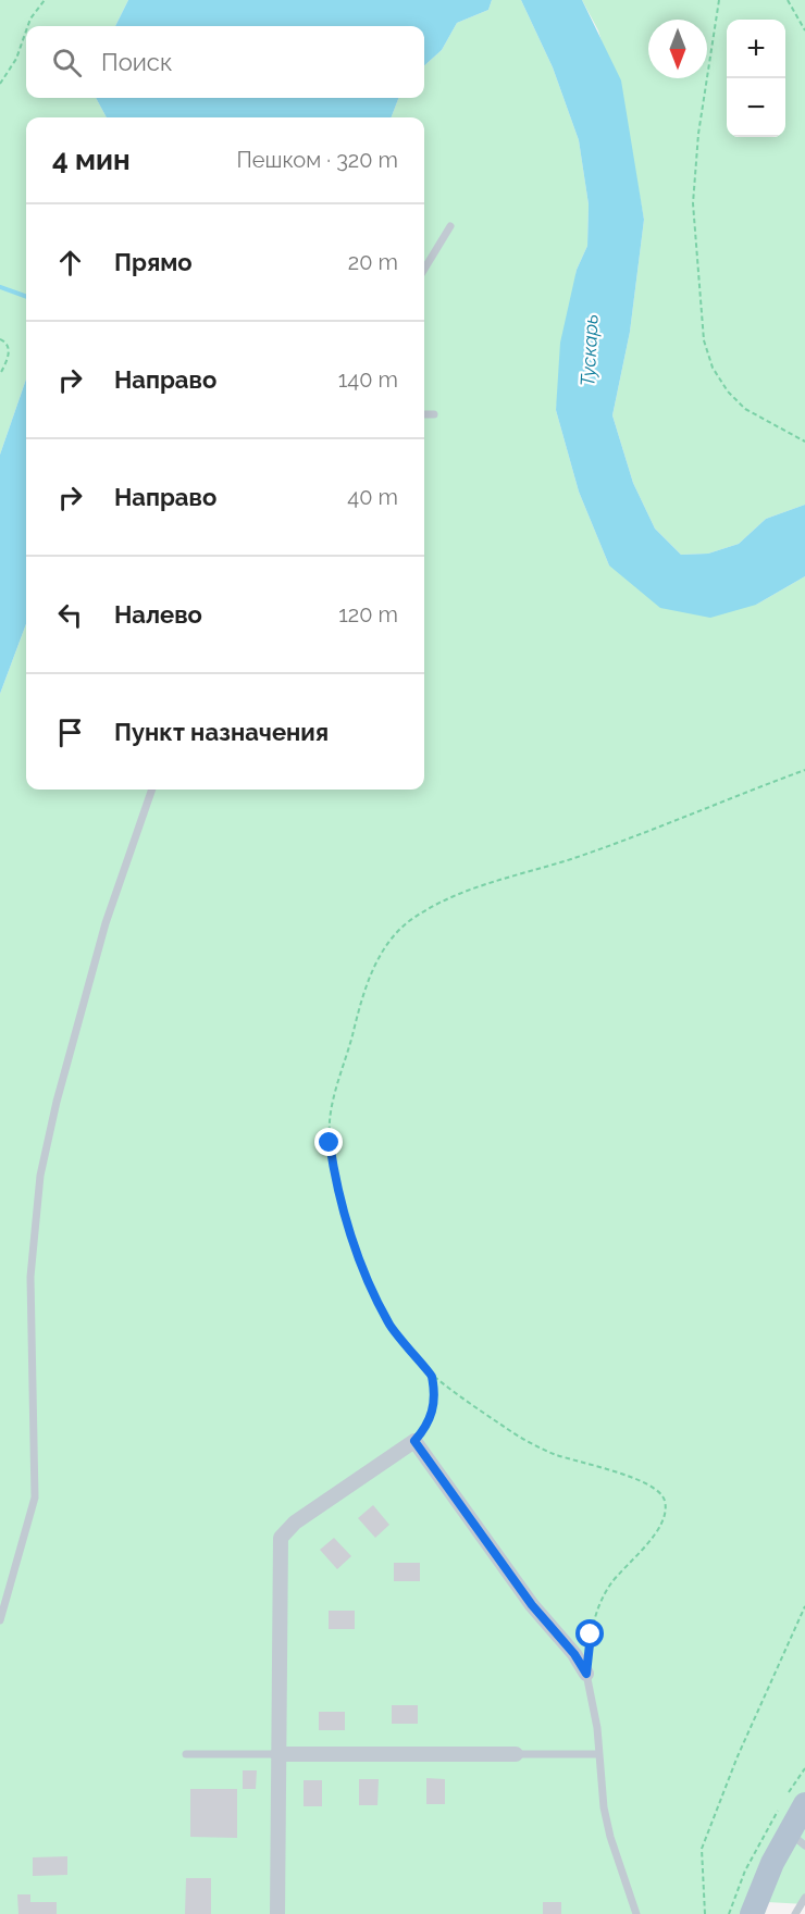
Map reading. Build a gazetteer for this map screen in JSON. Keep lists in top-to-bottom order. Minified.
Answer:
{"water":["Тускарь"],"north":"bottom","page":{"map_buttons":["+","−"],"search":"Поиск","heading":["4 мин","Пешком · 320 m"],"list":[["Прямо","20 m"],["Направо","140 m"],["Направо","40 m"],["Налево","120 m"],"Пункт назначения"]}}
